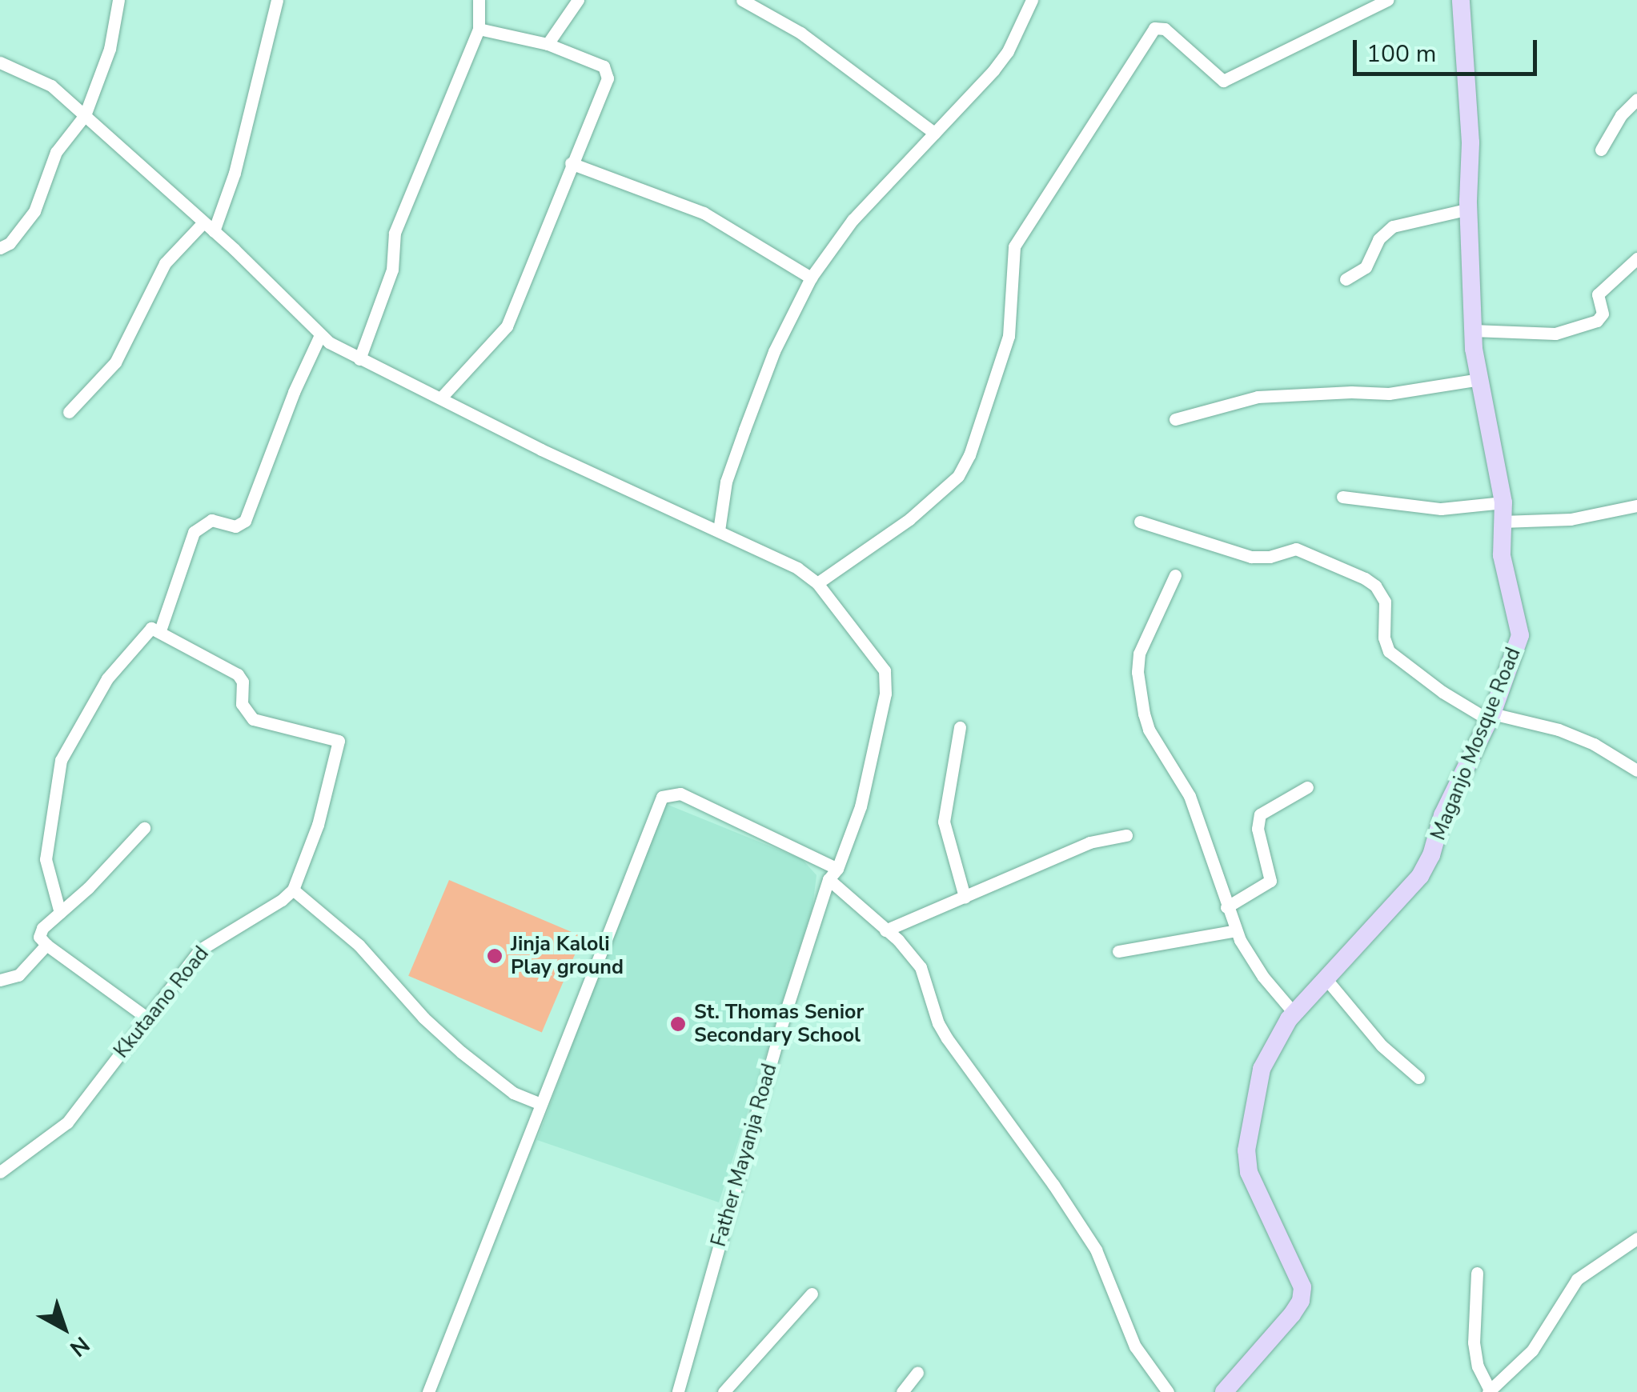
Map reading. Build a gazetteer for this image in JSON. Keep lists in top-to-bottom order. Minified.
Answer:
{"streets":{"street":["Maganjo Mosque Road","Kkutaano Road","Father Mayanja Road"]},"places":["Jinja Kaloli Play ground","St. Thomas Senior Secondary School"],"scale_bar":"100 m","north":"bottom right"}
